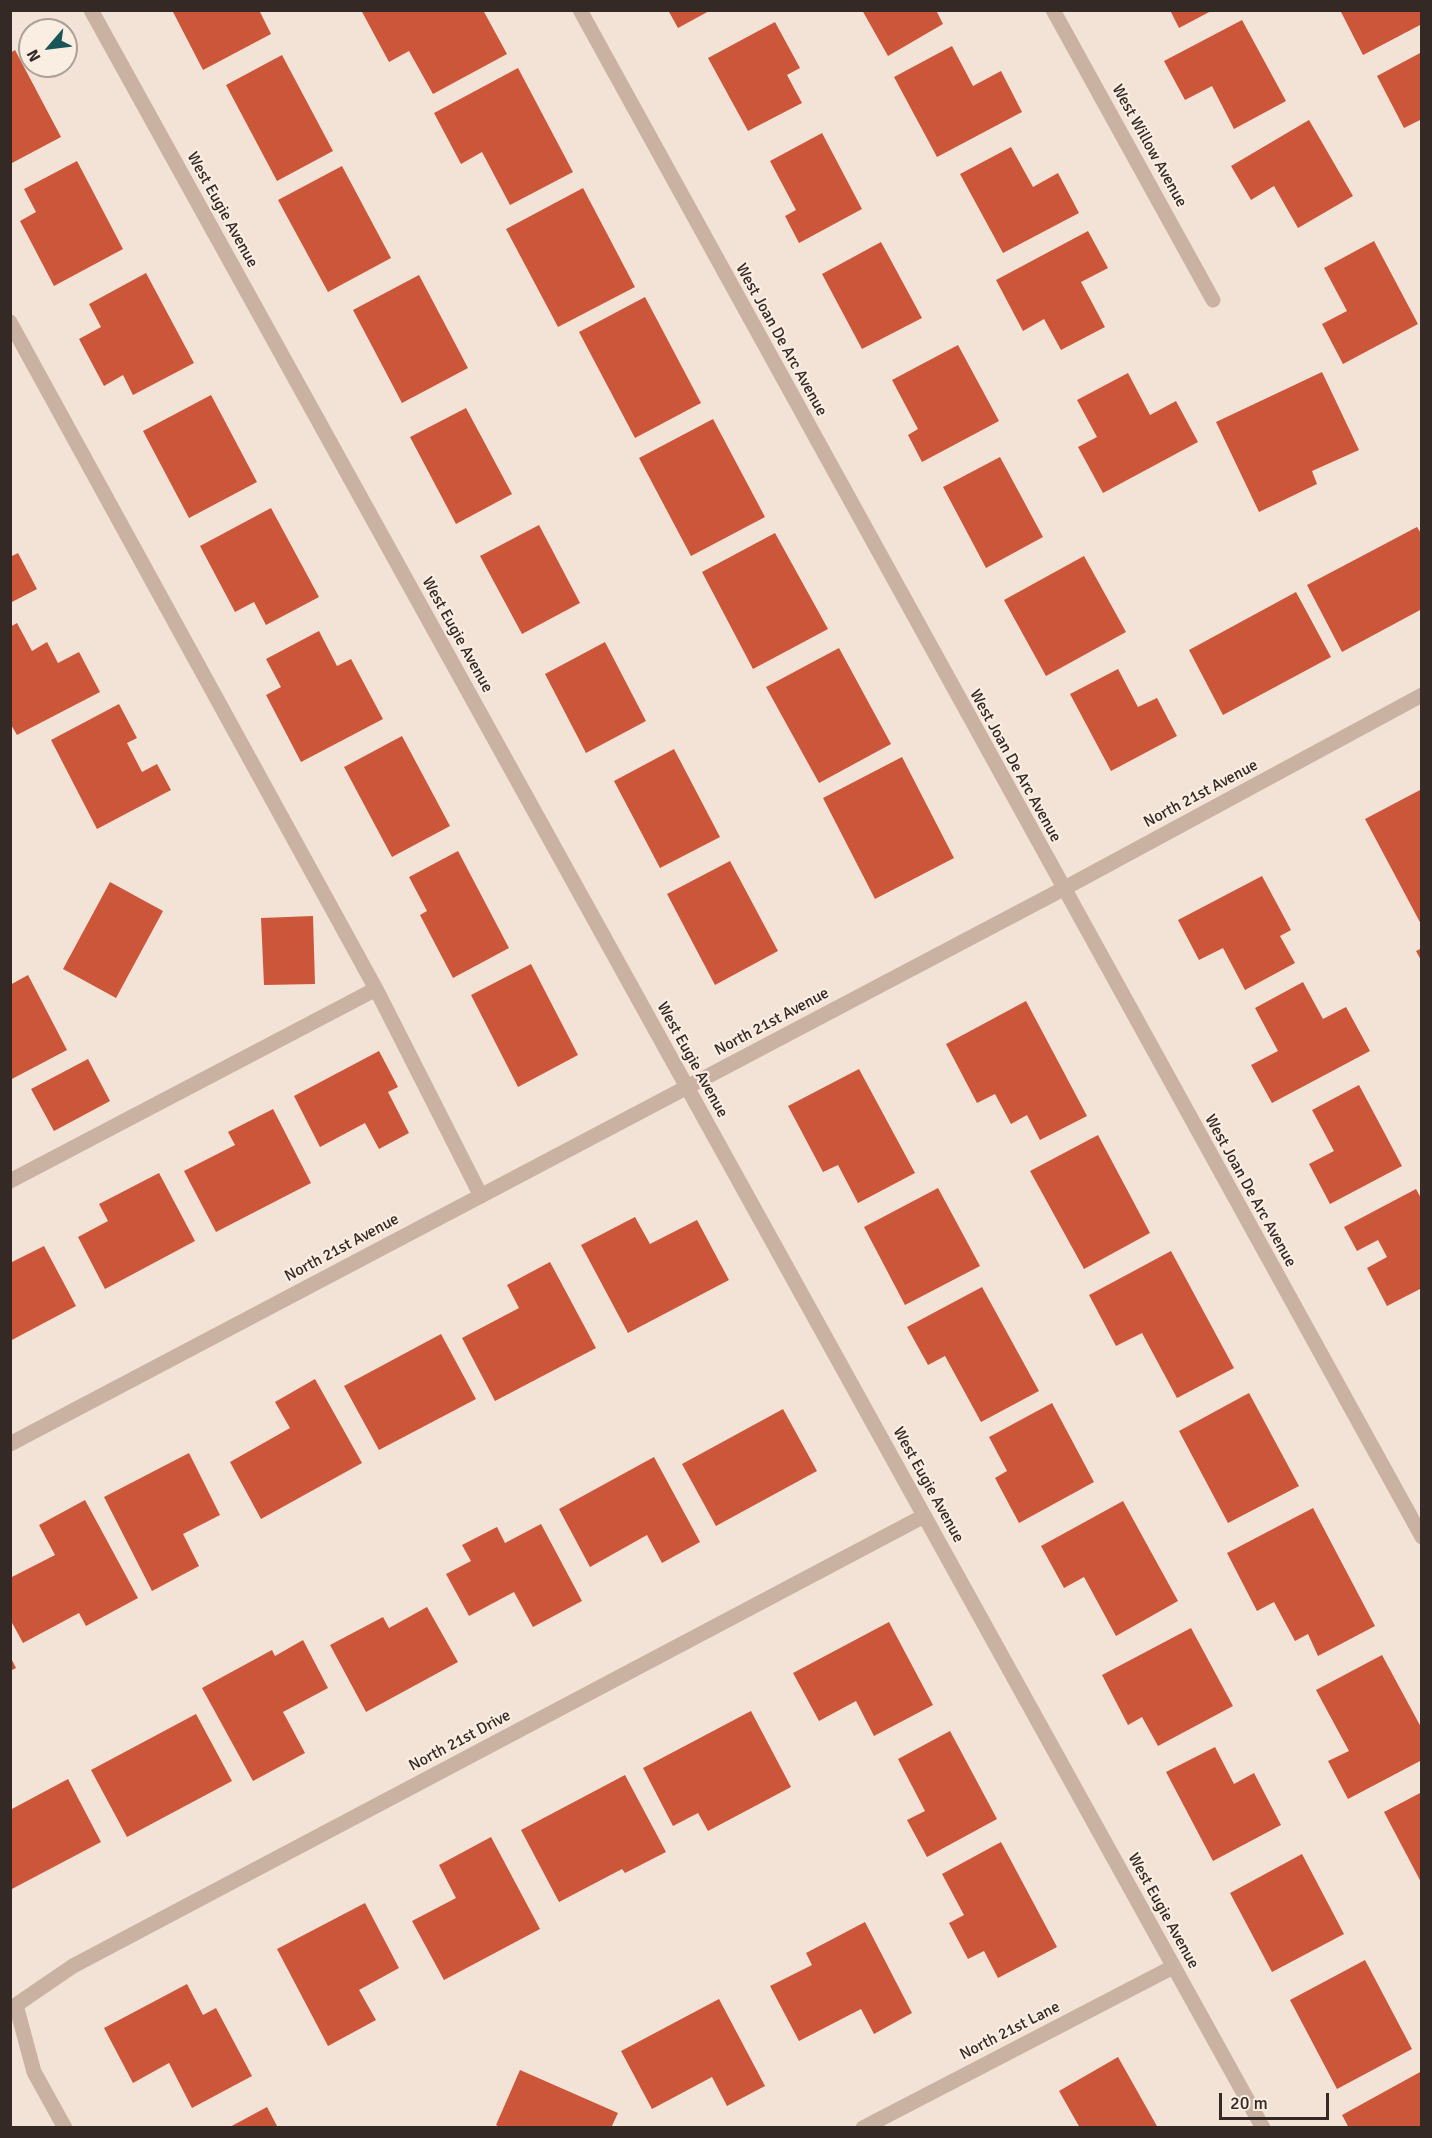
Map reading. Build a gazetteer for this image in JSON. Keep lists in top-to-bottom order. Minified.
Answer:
{"streets":{"street":["West Willow Avenue","West Eugie Avenue","West Joan De Arc Avenue","North 21st Avenue","North 21st Drive","North 21st Lane"]},"crossings":[["West Eugie Avenue","North 21st Avenue"],["West Eugie Avenue","North 21st Drive"],["West Eugie Avenue","North 21st Lane"],["West Joan De Arc Avenue","North 21st Avenue"]],"scale_bar":"20 m","north":"bottom left"}
